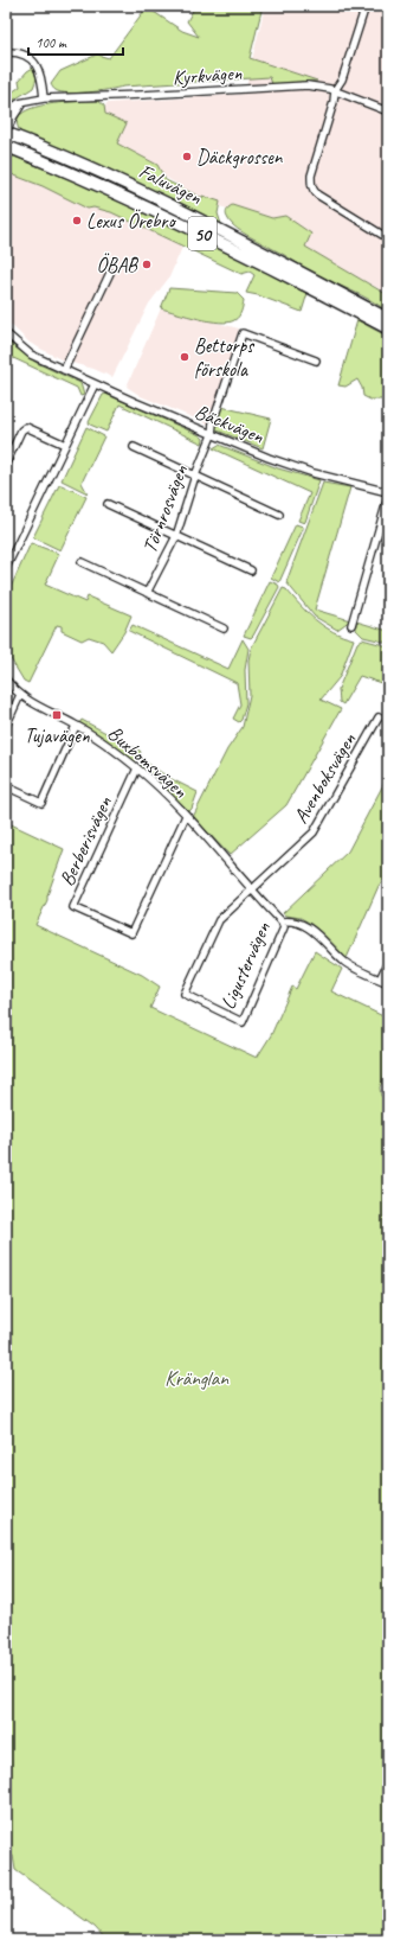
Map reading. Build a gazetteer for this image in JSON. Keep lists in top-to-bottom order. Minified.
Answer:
{"streets":{"highway":["Faluvägen","50"],"street":["Kyrkvägen","Bäckvägen","Törnrosvägen","Buxbomsvägen","Avenboksvägen","Berberisvägen","Ligustervägen"]},"crossings":[["Bäckvägen","Törnrosvägen"],["Buxbomsvägen","Avenboksvägen"],["Buxbomsvägen","Berberisvägen"],["Buxbomsvägen","Ligustervägen"],["Avenboksvägen","Ligustervägen"]],"parks":["Kränglan"],"places":{"other":["Däckgrossen","Lexus Örebro","ÖBAB","Bettorps förskola"],"transit":["Tujavägen"]},"scale_bar":"100 m"}
